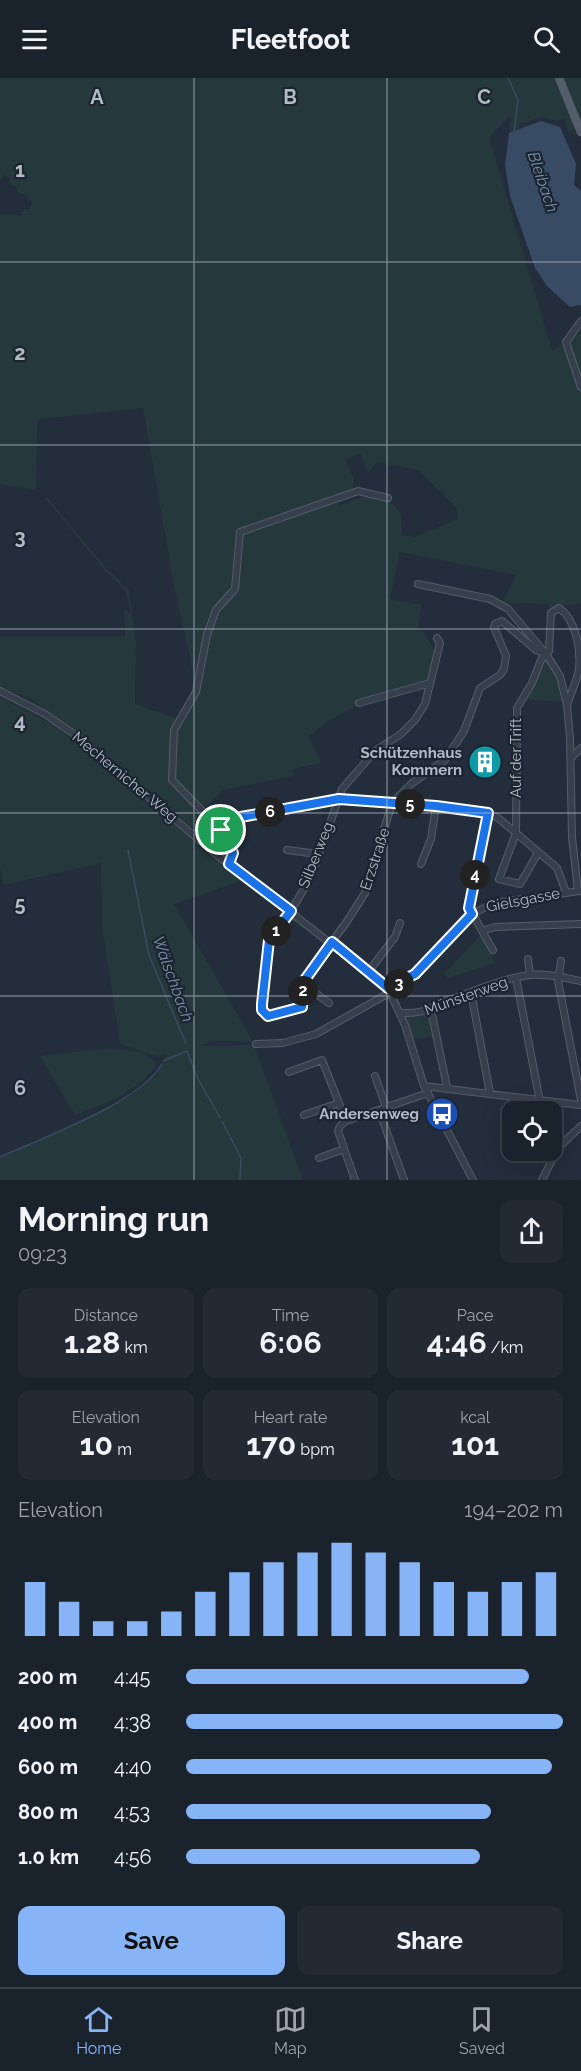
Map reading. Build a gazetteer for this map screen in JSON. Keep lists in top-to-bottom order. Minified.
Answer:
{"streets":{"street":["Auf der Trift","Mechernicher Weg","Silberweg","Erzstraße","Gielsgasse","Münsterweg"]},"crossings":[["Mechernicher Weg","Silberweg"],["Mechernicher Weg","Erzstraße"],["Mechernicher Weg","Gielsgasse"],["Mechernicher Weg","Münsterweg"],["Silberweg","Erzstraße"]],"water":["Bleibach","Wälschbach"],"places":{"building":["Schützenhaus Kommern"],"bus stop":["Andersenweg"]},"page":{"header":"Fleetfoot","pins":["5","6","4","1","3","2"],"heading":["Morning run","09:23"],"stats":[["Distance","1.28 km"],["Time","6:06"],["Pace","4:46 /km"],["Elevation","10 m"],["Heart rate","170 bpm"],["kcal","101"]],"chart":["Elevation","194–202 m"],"list":[{"name":"200 m","note":"4:45"},{"name":"400 m","note":"4:38"},{"name":"600 m","note":"4:40"},{"name":"800 m","note":"4:53"},{"name":"1.0 km","note":"4:56"}],"buttons":["Save","Share"],"tabs":["Home","Map","Saved"]},"grid":{"columns":["A","B","C"],"rows":["1","2","3","4","5","6"]}}
